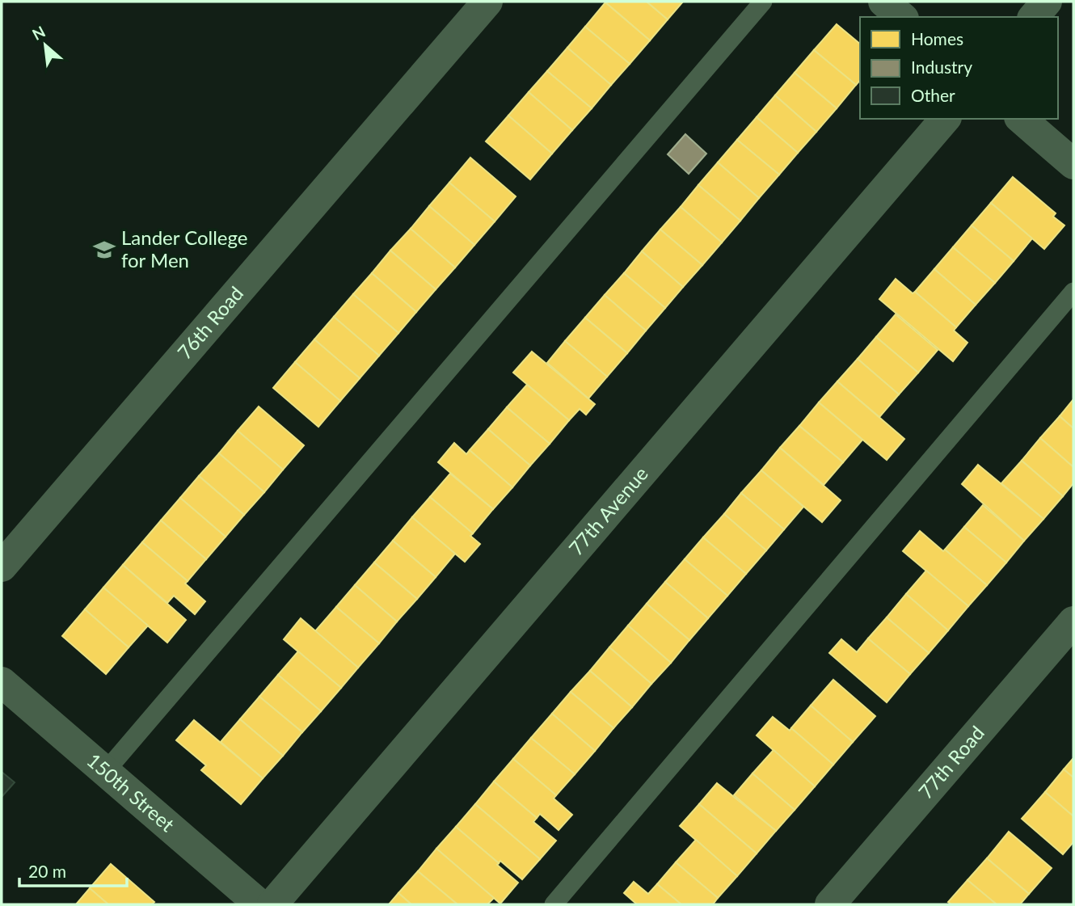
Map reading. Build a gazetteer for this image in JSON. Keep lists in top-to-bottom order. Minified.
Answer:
{"streets":{"street":["76th Road","77th Avenue","77th Road","150th Street"]},"places":{"school or university":["Lander College for Men"]},"legend":["Homes","Industry","Other"],"scale_bar":"20 m","north":"top left"}
